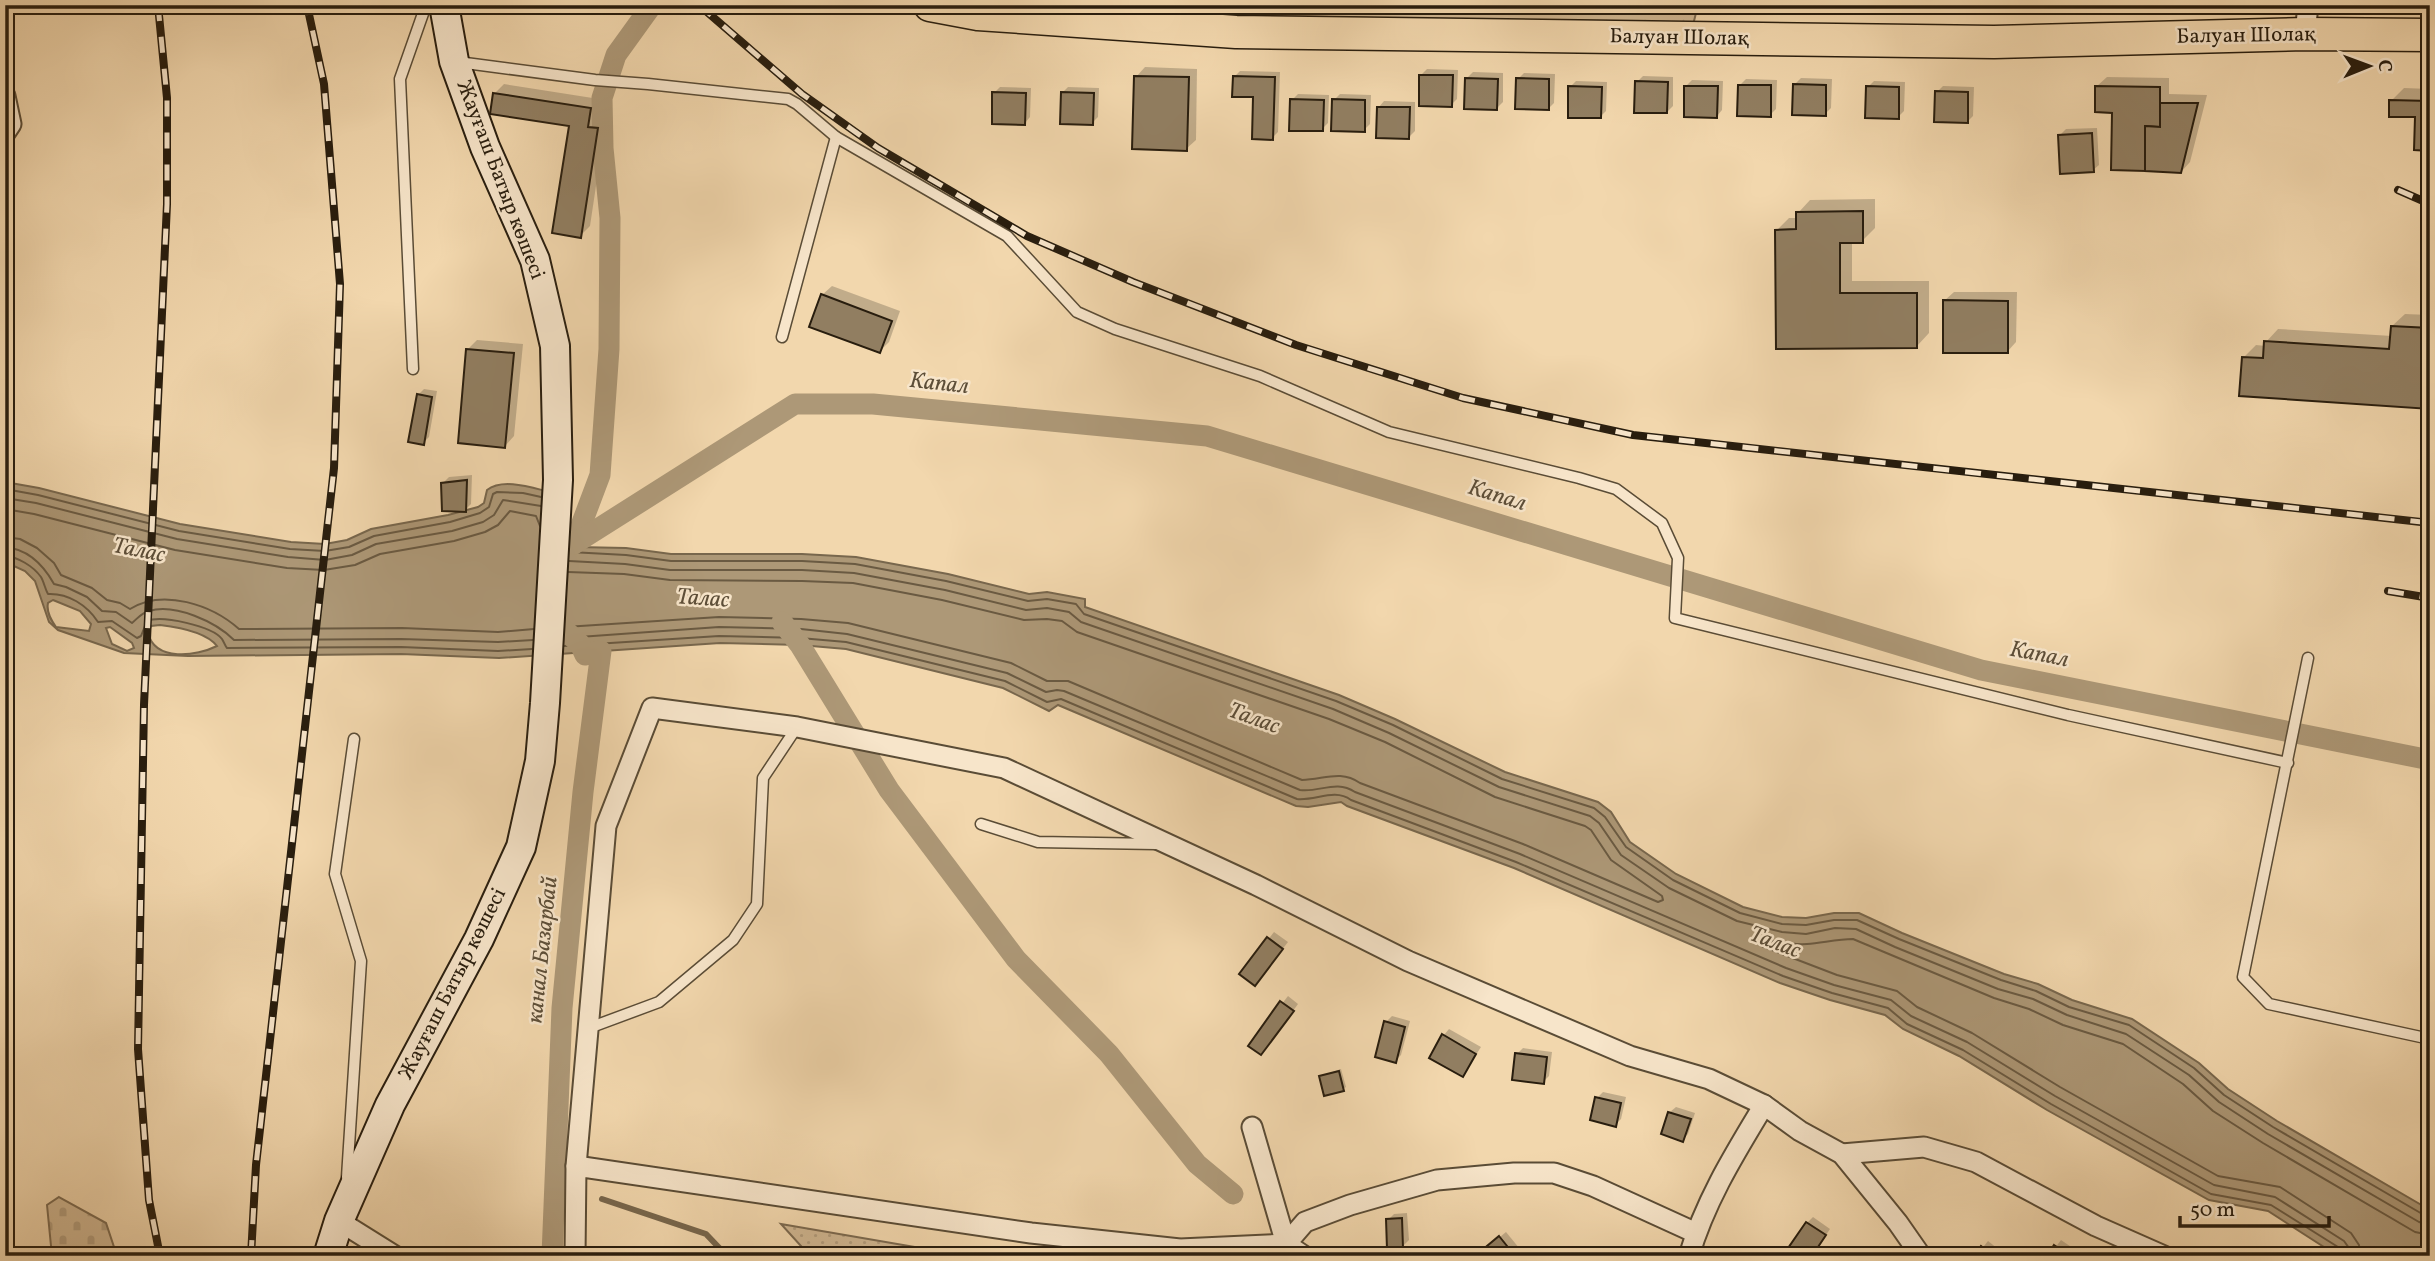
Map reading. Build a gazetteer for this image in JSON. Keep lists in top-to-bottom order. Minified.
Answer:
{"streets":{"main road":["Балуан Шолақ","Жауғаш Батыр көшесі"]},"water":["Капал","Талас","канал Базарбай"],"scale_bar":"50 m","north":"right"}
